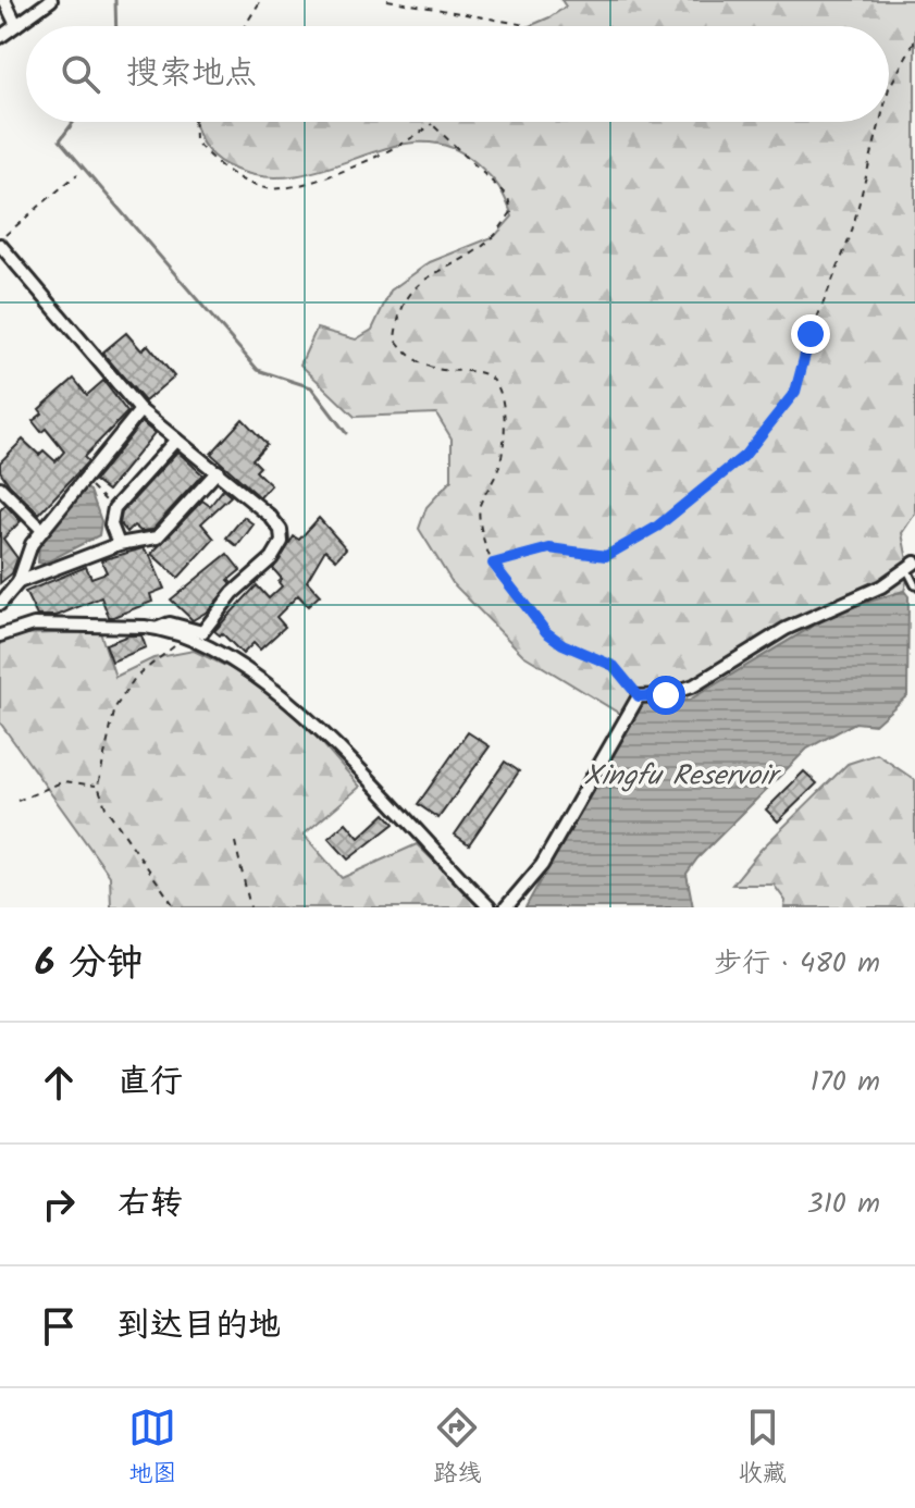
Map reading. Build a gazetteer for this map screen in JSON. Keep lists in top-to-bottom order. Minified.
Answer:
{"water":["Xingfu Reservoir"],"page":{"search":"搜索地点","heading":["6 分钟","步行 · 480 m"],"list":[["直行","170 m"],["右转","310 m"],"到达目的地"],"nav":["地图","路线","收藏"]}}
